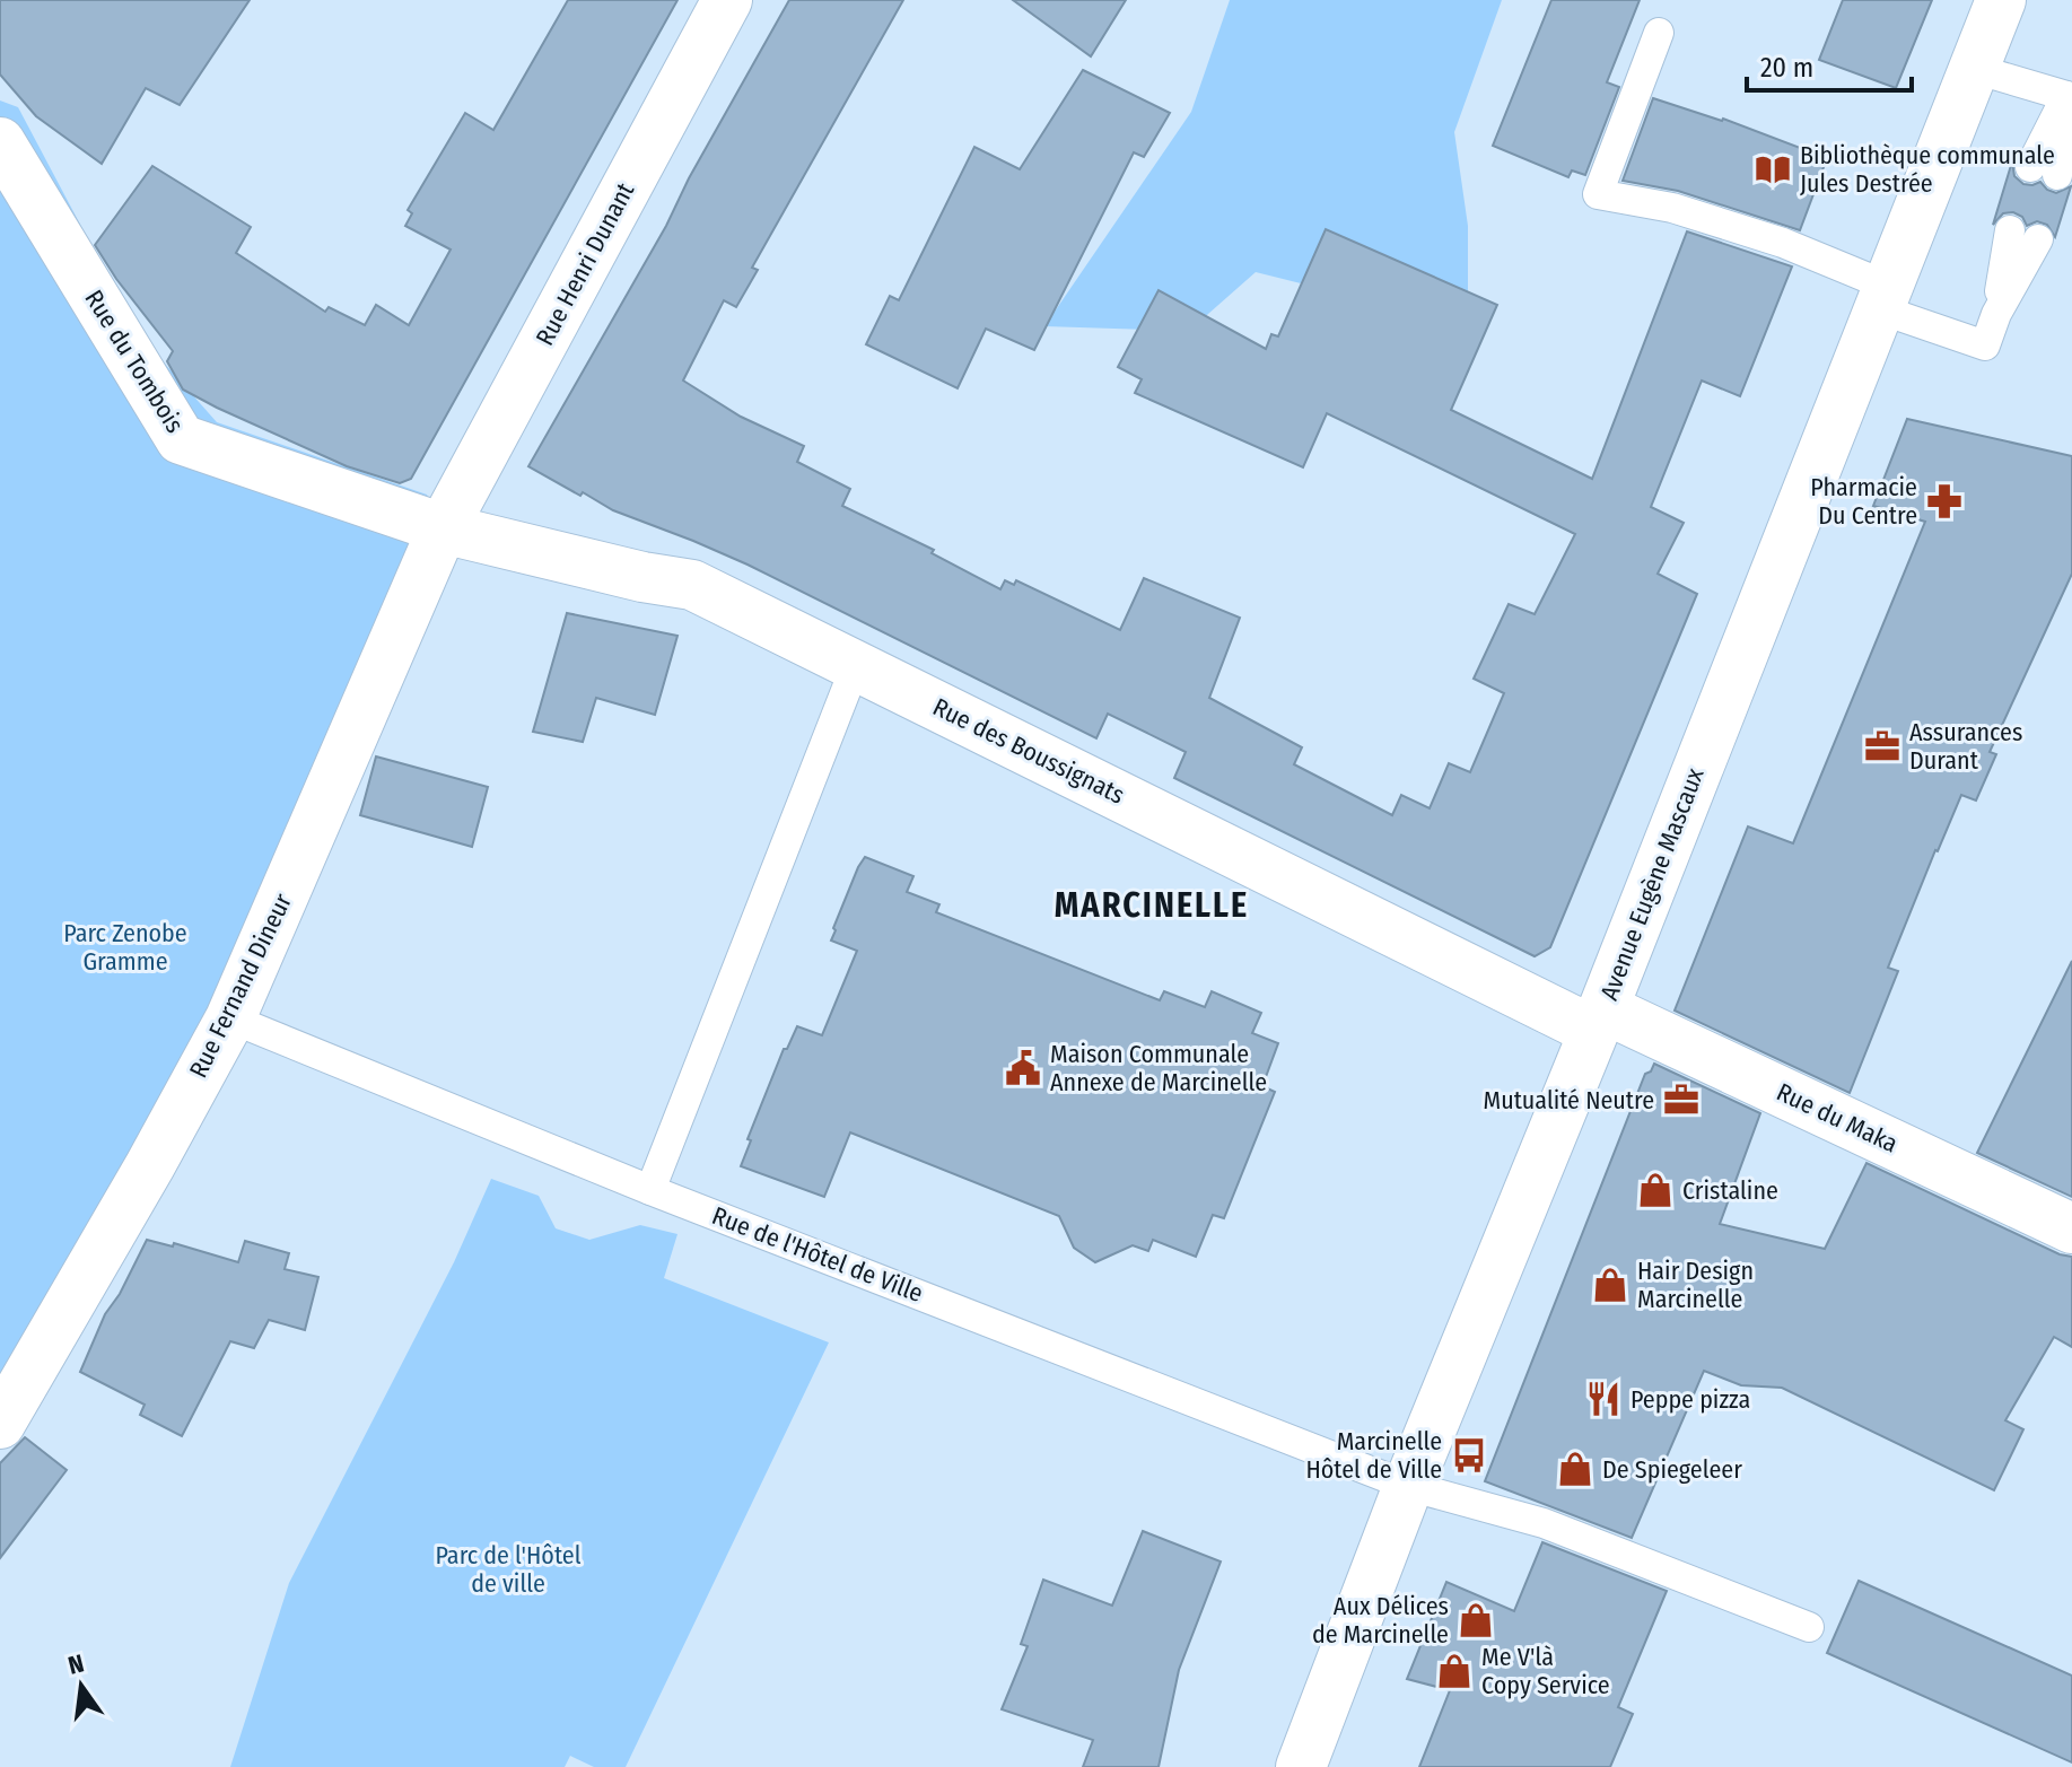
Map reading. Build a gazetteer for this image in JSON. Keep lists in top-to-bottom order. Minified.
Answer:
{"streets":{"street":["Rue Henri Dunant","Rue du Tombois","Rue des Boussignats","Avenue Eugène Mascaux","Rue Fernand Dineur","Rue du Maka"],"lane":["Rue de l'Hôtel de Ville"]},"crossings":[["Rue Henri Dunant","Rue du Tombois"],["Rue Henri Dunant","Rue des Boussignats"],["Rue Henri Dunant","Rue Fernand Dineur"],["Rue du Tombois","Rue des Boussignats"],["Rue du Tombois","Rue Fernand Dineur"],["Rue des Boussignats","Avenue Eugène Mascaux"],["Rue des Boussignats","Rue Fernand Dineur"],["Rue des Boussignats","Rue du Maka"],["Avenue Eugène Mascaux","Rue du Maka"],["Avenue Eugène Mascaux","Rue de l'Hôtel de Ville"],["Rue Fernand Dineur","Rue de l'Hôtel de Ville"]],"districts":["MARCINELLE"],"parks":["Parc Zenobe Gramme","Parc de l'Hôtel de ville"],"places":{"library":["Bibliothèque communale Jules Destrée"],"pharmacy":["Pharmacie Du Centre"],"office":["Assurances Durant","Mutualité Neutre"],"public building":["Maison Communale Annexe de Marcinelle"],"shop":["Cristaline","Hair Design Marcinelle","De Spiegeleer","Aux Délices de Marcinelle","Me V'là Copy Service"],"restaurant":["Peppe pizza"],"bus stop":["Marcinelle Hôtel de Ville"]},"scale_bar":"20 m","north":"top"}
